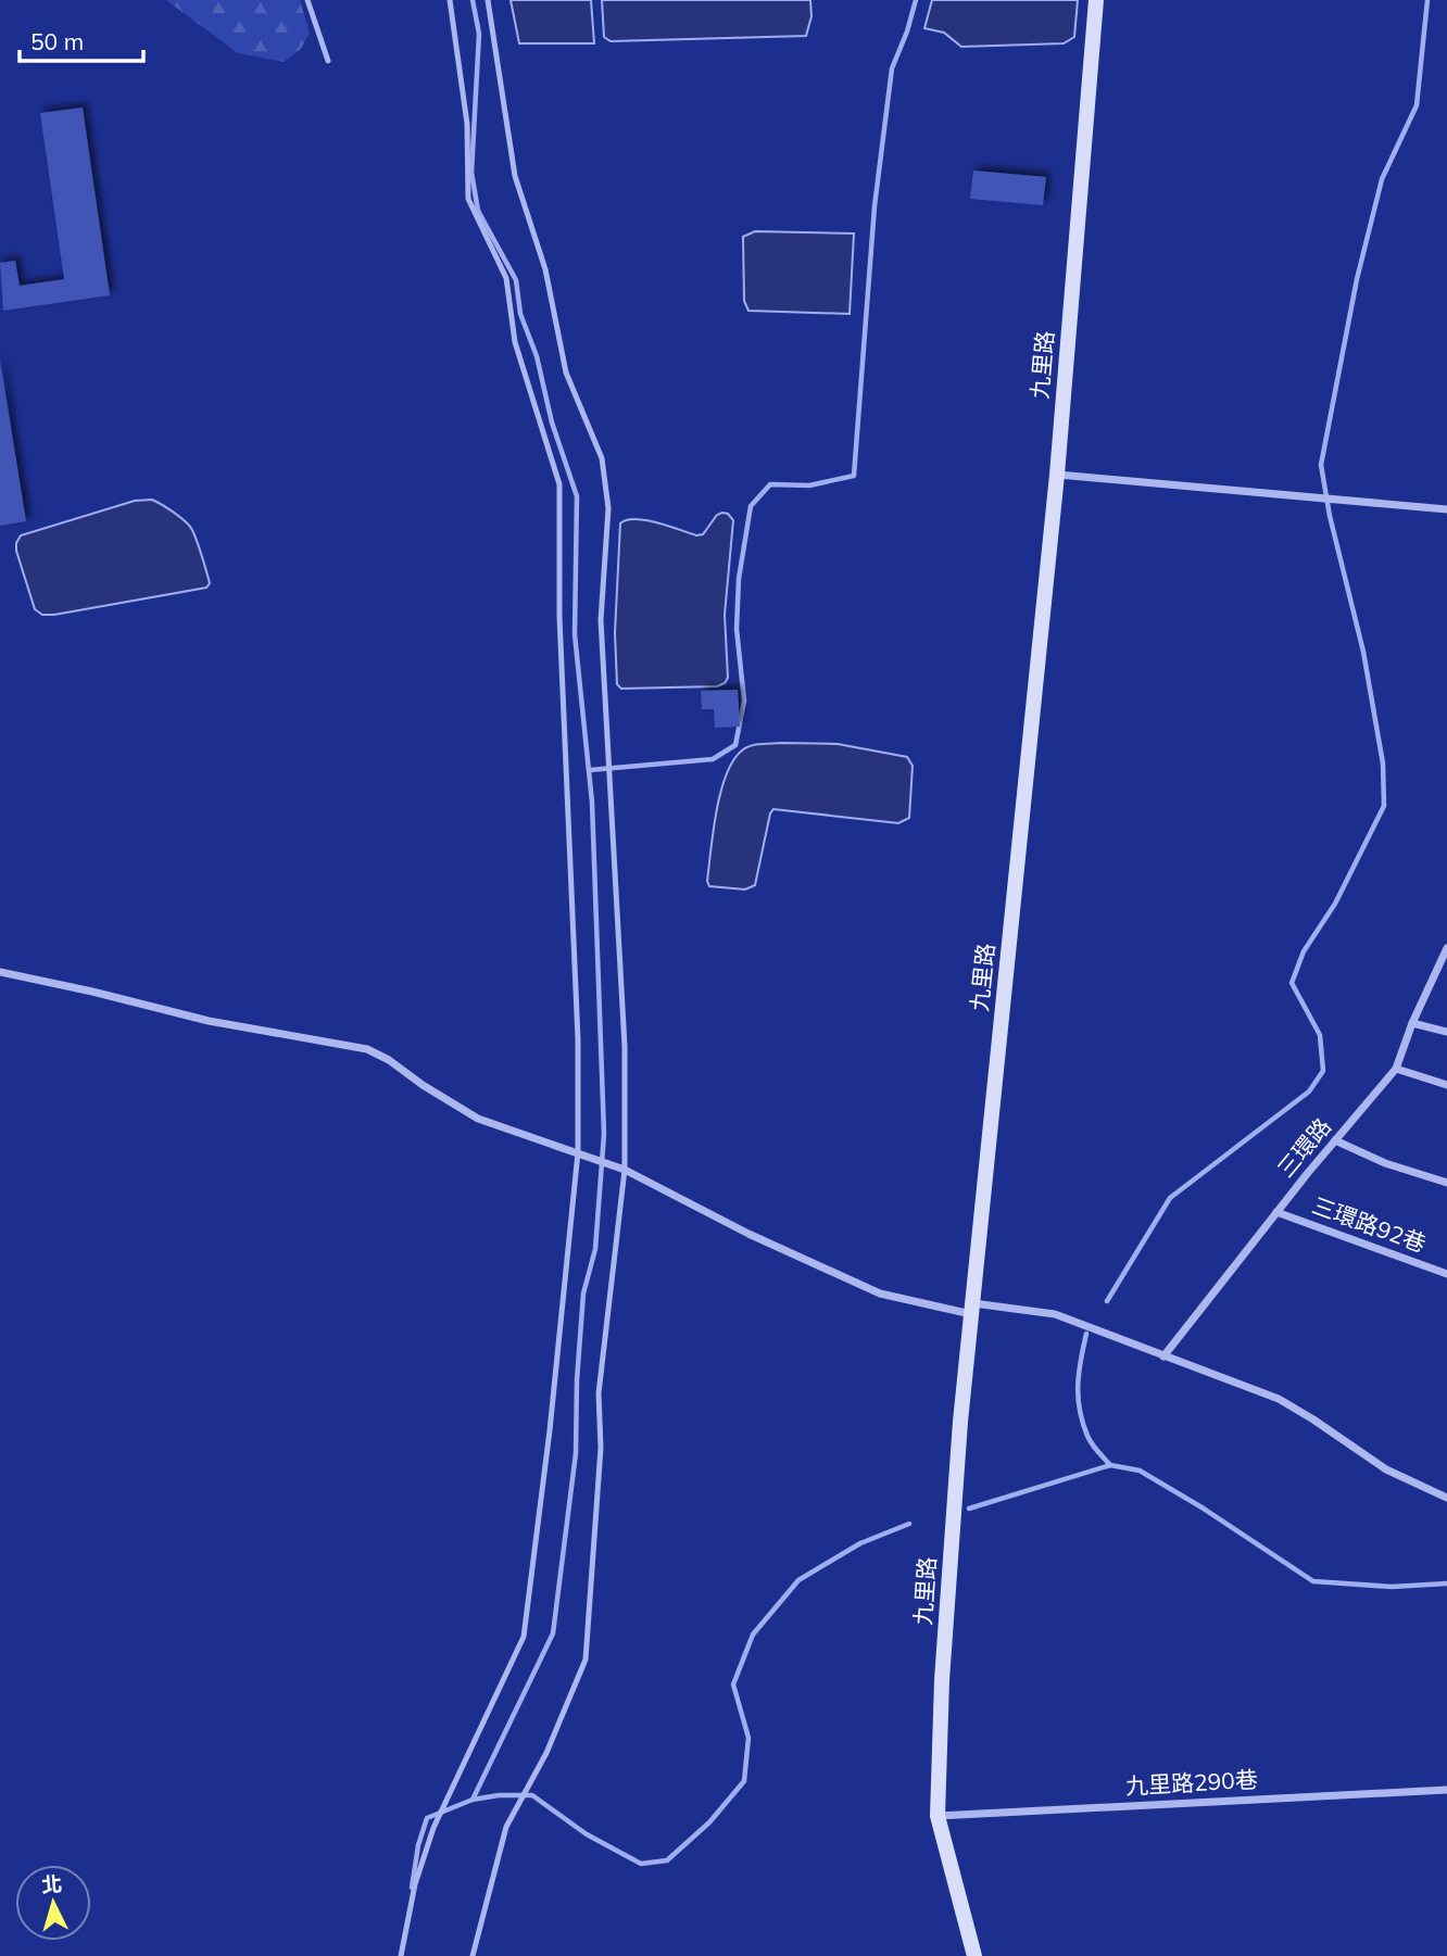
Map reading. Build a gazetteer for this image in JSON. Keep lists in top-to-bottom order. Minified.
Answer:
{"streets":{"street":["九里路","三環路","三環路92巷","九里路290巷"]},"crossings":[["九里路","九里路290巷"],["三環路","三環路92巷"]],"scale_bar":"50 m","north":"top"}
